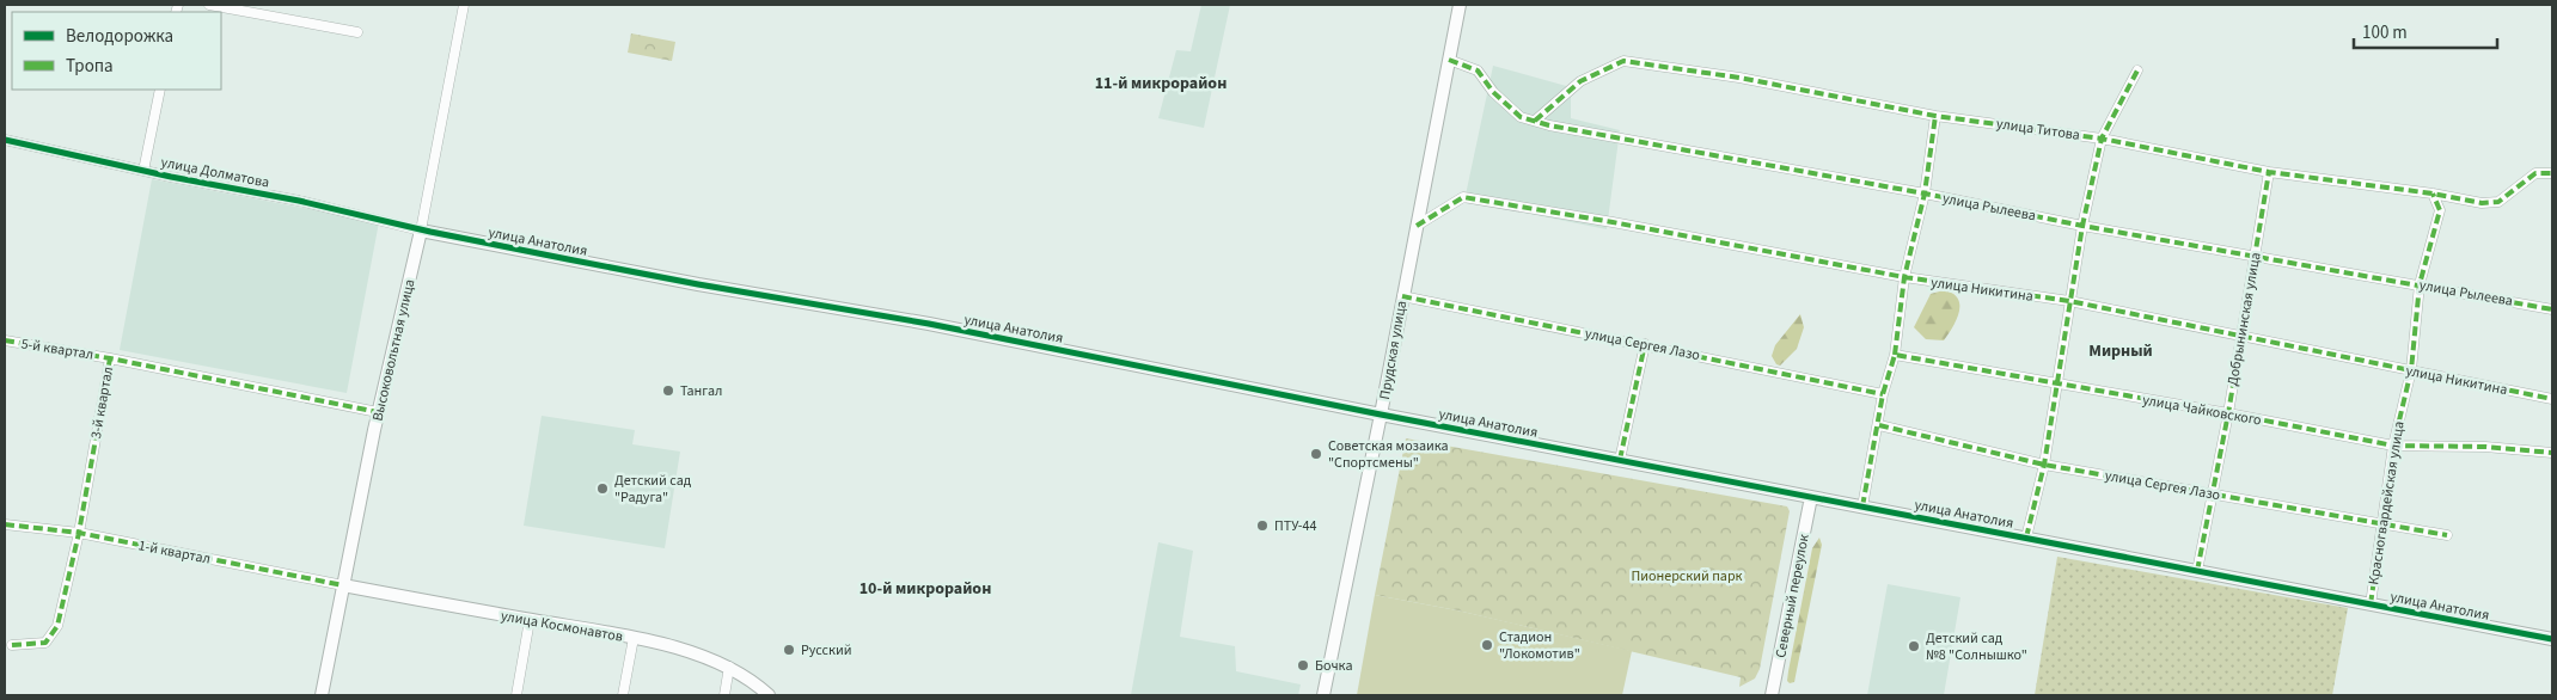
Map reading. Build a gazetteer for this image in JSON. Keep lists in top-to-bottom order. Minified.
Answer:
{"streets":{"street":["улица Титова","улица Долматова","улица Рылеева","улица Анатолия","улица Никитина","Добрынинская улица","улица Сергея Лазо","5-й квартал","Высоковольтная улица","Прудская улица","3-й квартал","улица Чайковского","Красногвардейская улица","1-й квартал","Северный переулок","улица Космонавтов"]},"crossings":[["улица Титова","улица Рылеева"],["улица Титова","Добрынинская улица"],["улица Титова","Красногвардейская улица"],["улица Долматова","улица Анатолия"],["улица Долматова","Высоковольтная улица"],["улица Рылеева","Добрынинская улица"],["улица Рылеева","Прудская улица"],["улица Рылеева","Красногвардейская улица"],["улица Анатолия","Добрынинская улица"],["улица Анатолия","Высоковольтная улица"],["улица Анатолия","Прудская улица"],["улица Анатолия","Красногвардейская улица"],["улица Анатолия","Северный переулок"],["улица Никитина","Добрынинская улица"],["улица Никитина","Прудская улица"],["улица Никитина","Красногвардейская улица"],["Добрынинская улица","улица Сергея Лазо"],["Добрынинская улица","улица Чайковского"],["улица Сергея Лазо","Прудская улица"],["улица Сергея Лазо","Красногвардейская улица"],["5-й квартал","3-й квартал"],["Высоковольтная улица","3-й квартал"],["Высоковольтная улица","1-й квартал"],["Высоковольтная улица","улица Космонавтов"],["3-й квартал","1-й квартал"],["улица Чайковского","Красногвардейская улица"],["1-й квартал","улица Космонавтов"]],"districts":["11-й микрорайон","Мирный","10-й микрорайон"],"parks":["Пионерский парк"],"places":["Тангал","Советская мозаика \"Спортсмены\"","Детский сад \"Радуга\"","ПТУ-44","Стадион \"Локомотив\"","Детский сад №8 \"Солнышко\"","Русский","Бочка"],"legend":["Велодорожка","Тропа"],"scale_bar":"100 m"}
